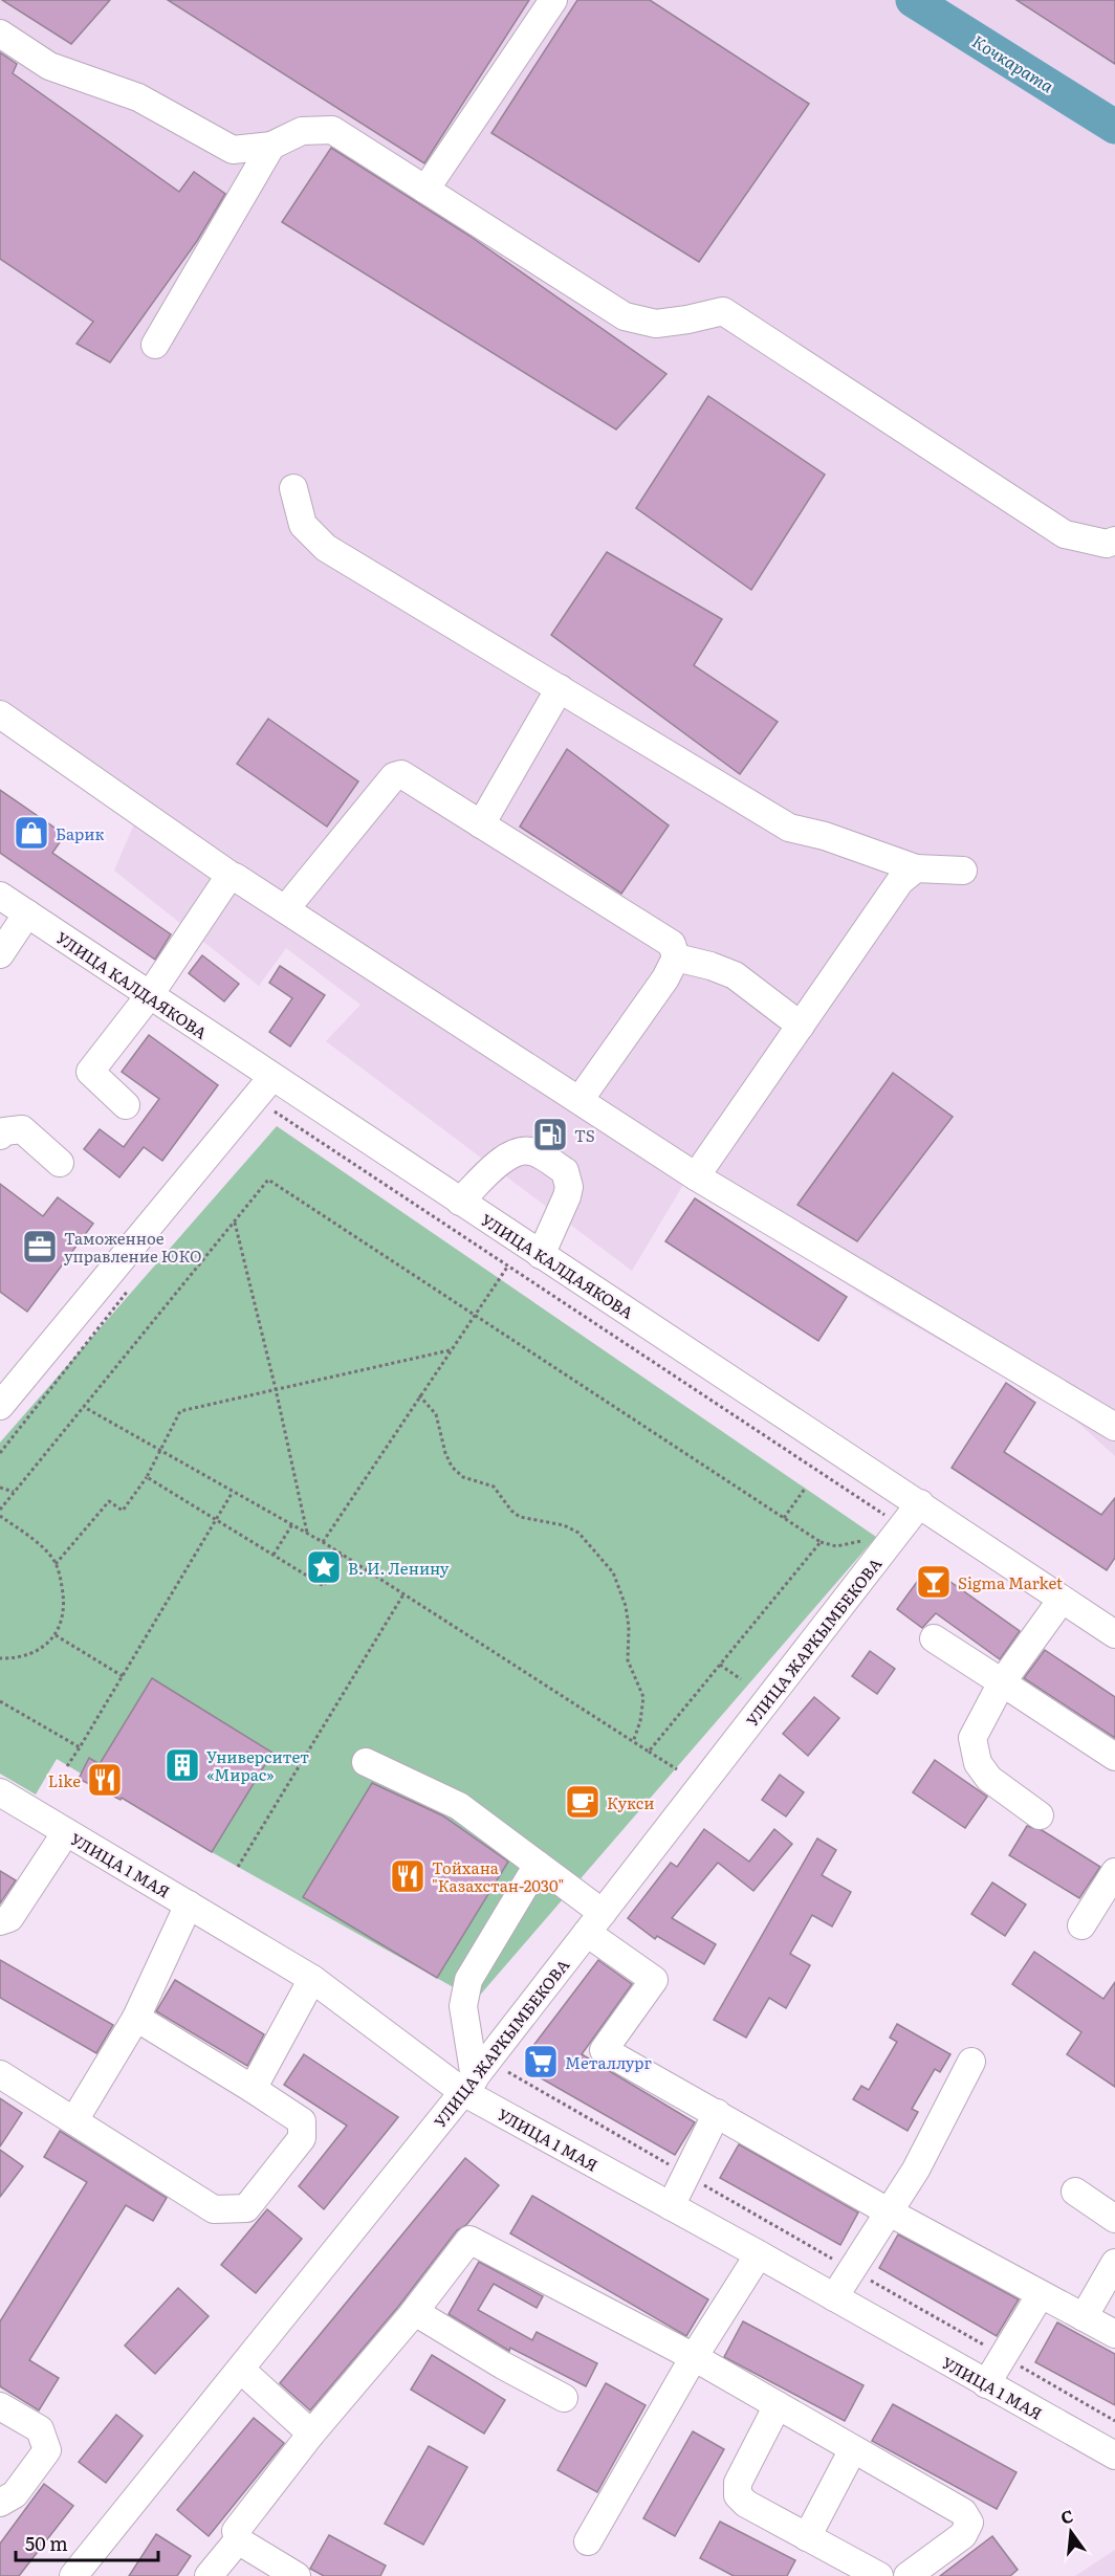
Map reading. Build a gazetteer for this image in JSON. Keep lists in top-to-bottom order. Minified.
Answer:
{"streets":{"street":["УЛИЦА КАЛДАЯКОВА","УЛИЦА ЖАРКЫМБЕКОВА","УЛИЦА 1 МАЯ"]},"crossings":[["УЛИЦА КАЛДАЯКОВА","УЛИЦА ЖАРКЫМБЕКОВА"],["УЛИЦА ЖАРКЫМБЕКОВА","УЛИЦА 1 МАЯ"]],"water":["Кочкарата"],"places":{"shop":["Барик"],"fuel station":["TS"],"office":["Таможенное управление ЮКО"],"place":["В. И. Ленину"],"bar":["Sigma Market"],"building":["Университет «Мирас»"],"restaurant":["Like","Тойхана \"Казахстан-2030\""],"cafe":["Кукси"],"supermarket":["Металлург"]},"scale_bar":"50 m","north":"top"}
